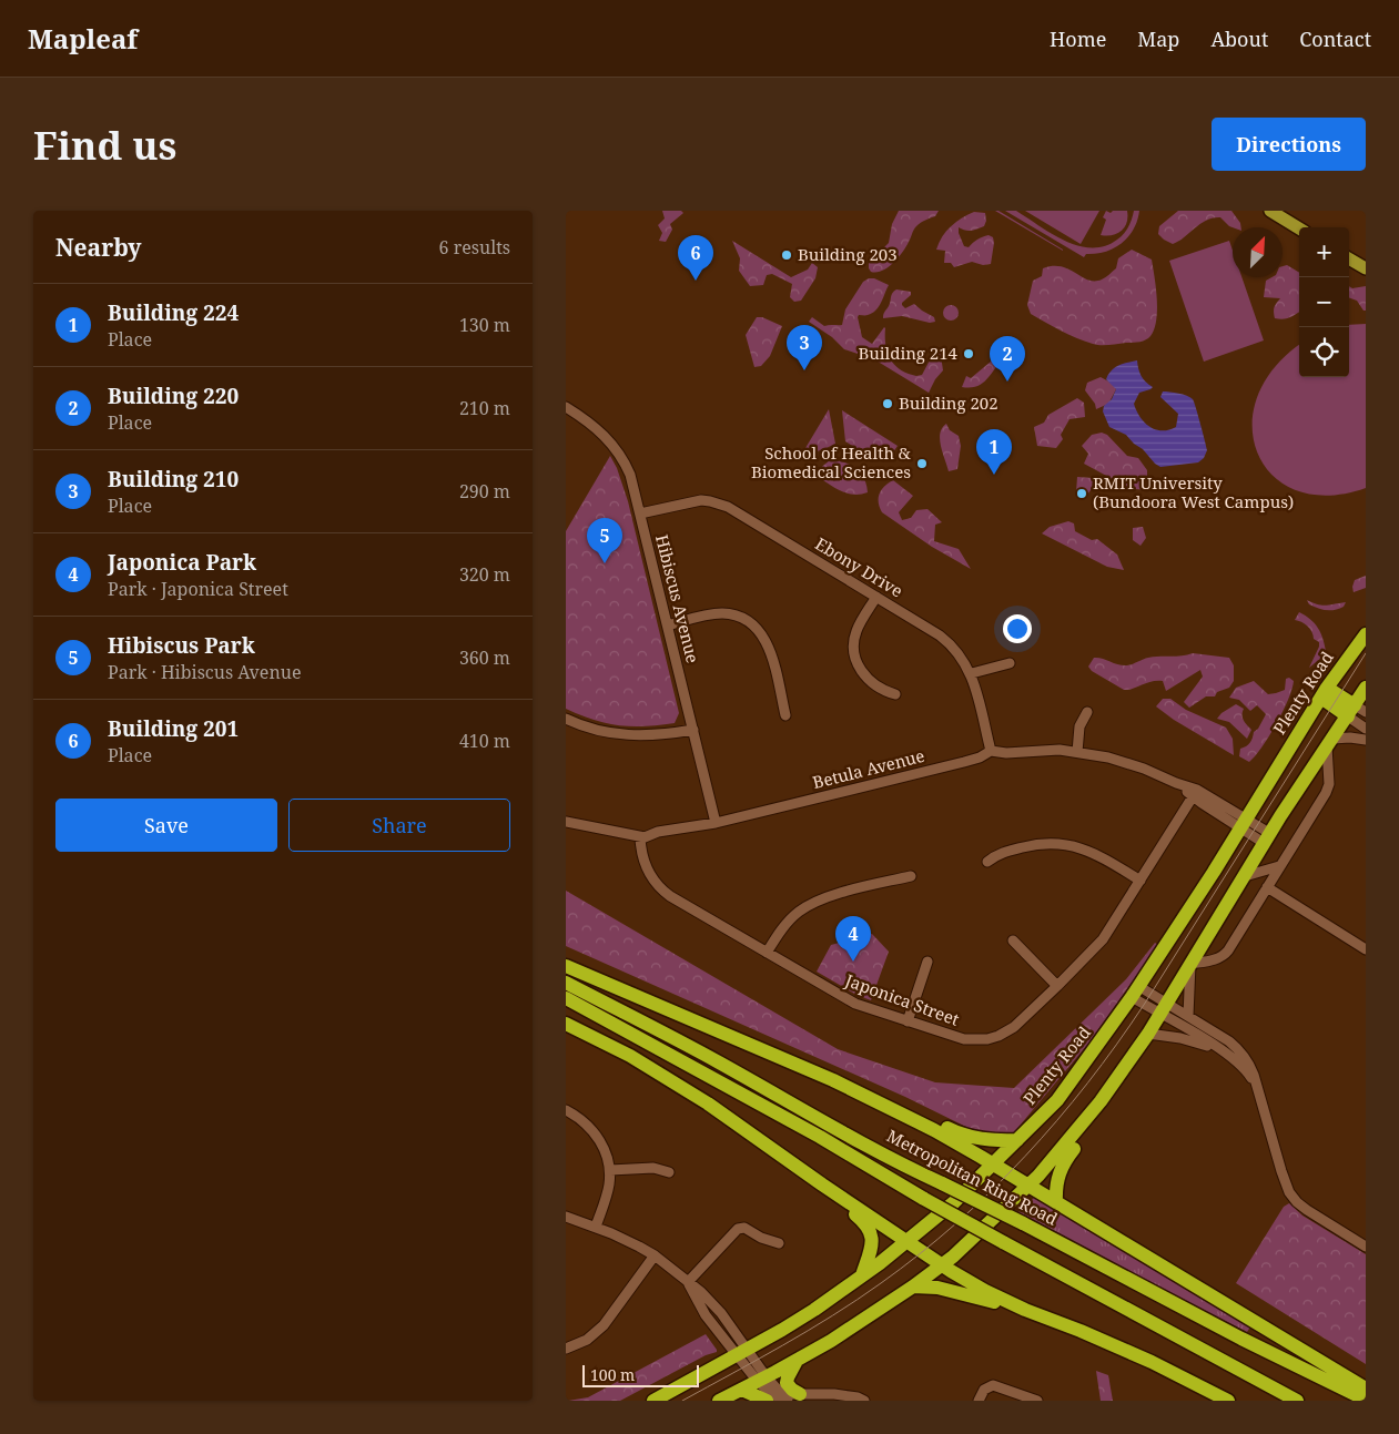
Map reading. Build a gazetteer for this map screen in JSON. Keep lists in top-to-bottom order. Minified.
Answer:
{"streets":{"highway":["Plenty Road","Metropolitan Ring Road"],"street":["Ebony Drive","Hibiscus Avenue","Betula Avenue","Japonica Street"]},"crossings":[["Ebony Drive","Hibiscus Avenue"],["Ebony Drive","Betula Avenue"],["Hibiscus Avenue","Betula Avenue"],["Plenty Road","Betula Avenue"],["Betula Avenue","Japonica Street"]],"places":["Building 203","Building 214","Building 202","School of Health & Biomedical Sciences","RMIT University (Bundoora West Campus)"],"scale_bar":"100 m","north":"top right","page":{"header":"Mapleaf","nav":["Home","Map","About","Contact"],"buttons":["Directions",["Save","Share"]],"title":"Find us","heading":["Nearby","6 results"],"map_buttons":["+","−"],"pins":["6","3","2","1","5","4"],"list":[{"mark":"1","name":"Building 224","note":"Place","value":"130 m"},{"mark":"2","name":"Building 220","note":"Place","value":"210 m"},{"mark":"3","name":"Building 210","note":"Place","value":"290 m"},{"mark":"4","name":"Japonica Park","note":"Park · Japonica Street","value":"320 m"},{"mark":"5","name":"Hibiscus Park","note":"Park · Hibiscus Avenue","value":"360 m"},{"mark":"6","name":"Building 201","note":"Place","value":"410 m"}],"scale":"100 m"}}
